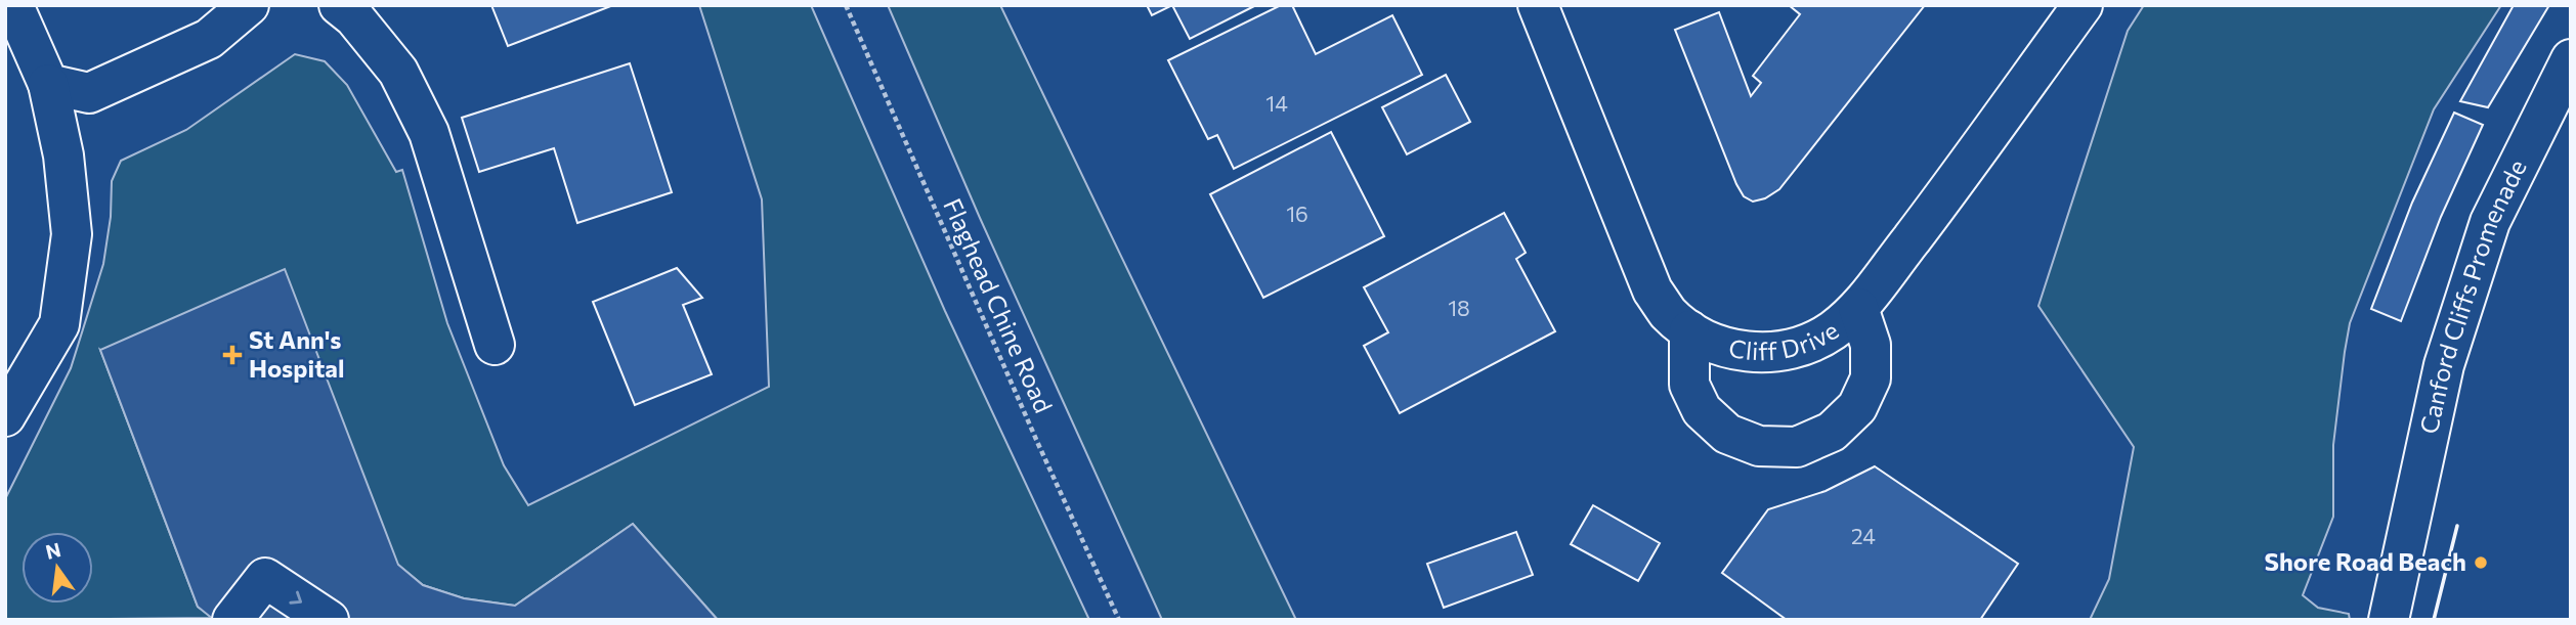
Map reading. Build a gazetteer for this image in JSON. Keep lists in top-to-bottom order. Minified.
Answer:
{"streets":{"street":["Canford Cliffs Promenade","Cliff Drive"],"path":["Flaghead Chine Road"]},"places":{"health":["St Ann's Hospital"],"other":["Shore Road Beach"]},"house_numbers":["14","16","18","24"],"north":"top"}
